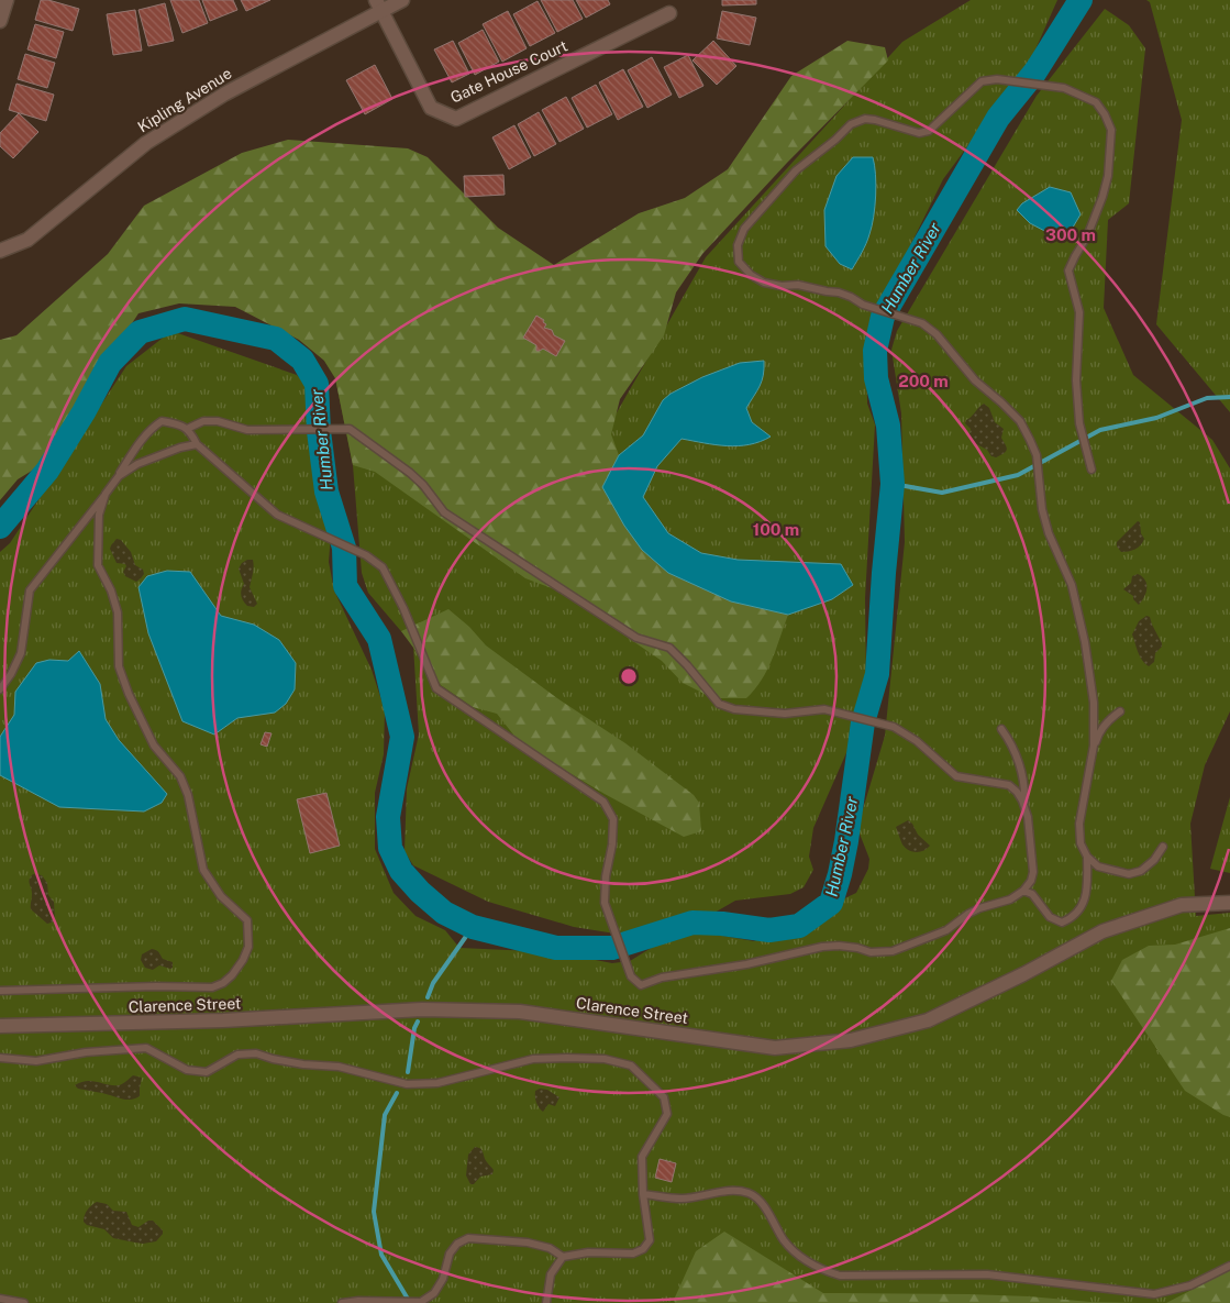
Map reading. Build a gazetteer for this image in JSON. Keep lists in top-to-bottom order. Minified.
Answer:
{"streets":{"street":["Gate House Court","Kipling Avenue","Clarence Street"]},"crossings":[["Gate House Court","Kipling Avenue"]],"water":["Humber River"],"rings":["300 m","200 m","100 m"]}
